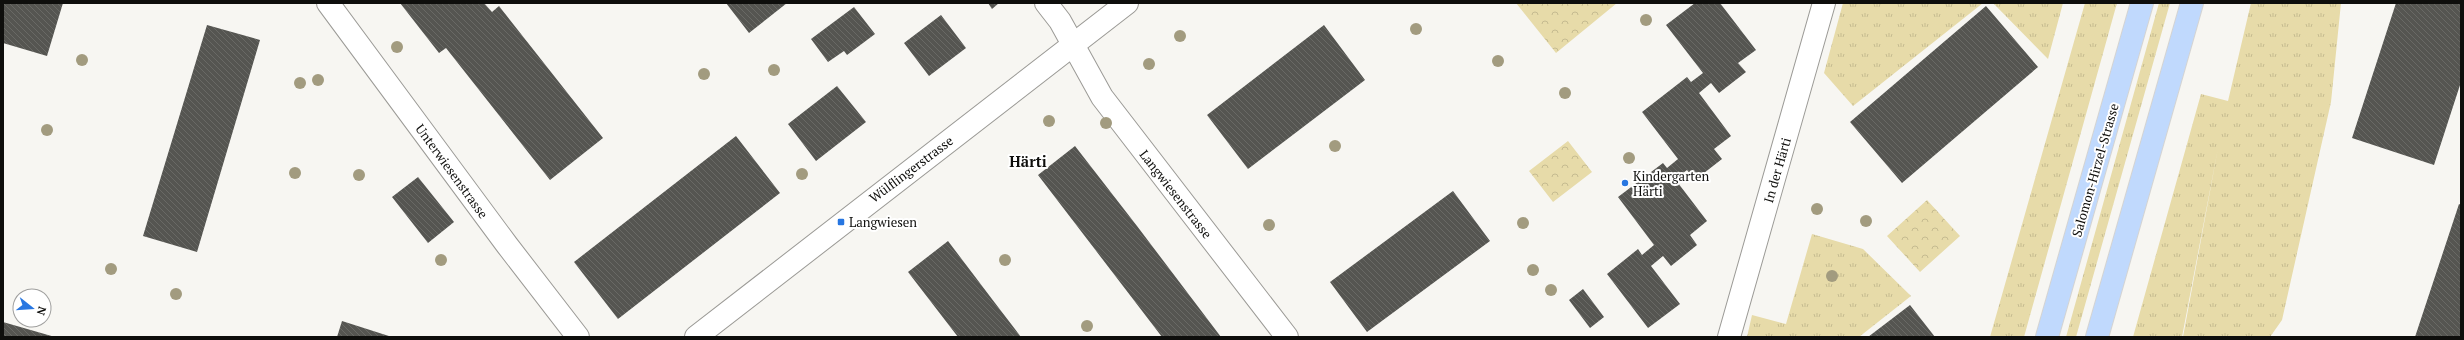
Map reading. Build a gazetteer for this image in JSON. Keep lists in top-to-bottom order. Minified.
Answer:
{"streets":{"main road":["Salomon-Hirzel-Strasse"],"street":["Wülflingerstrasse","In der Härti","Unterwiesenstrasse","Langwiesenstrasse"]},"crossings":[["Wülflingerstrasse","Langwiesenstrasse"]],"districts":["Härti"],"places":{"other":["Kindergarten Härti"],"transit":["Langwiesen"]},"north":"right"}
